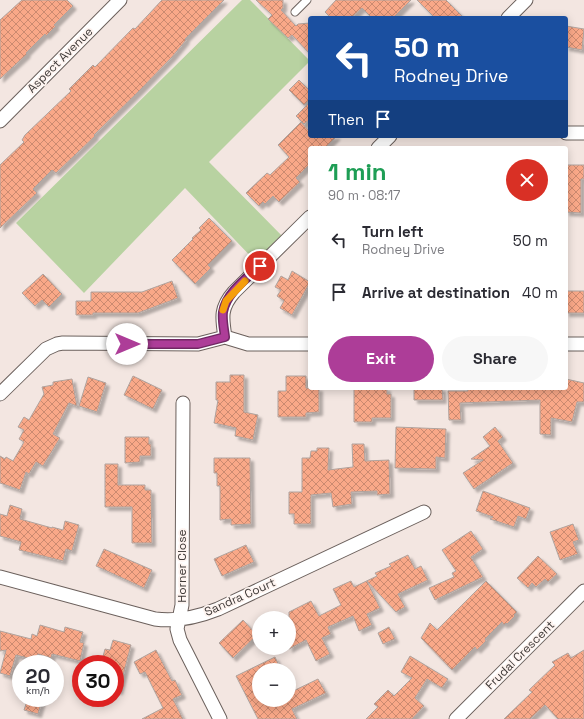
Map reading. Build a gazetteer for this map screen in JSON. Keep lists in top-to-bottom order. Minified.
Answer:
{"streets":{"street":["Aspect Avenue","Horner Close","Sandra Court","Frudal Crescent"]},"crossings":[["Horner Close","Sandra Court"]],"page":{"turn":["50 m","Rodney Drive"],"then":"Then","heading":["1 min","90 m · 08:17"],"list":[{"name":"Turn left","note":"Rodney Drive","value":"50 m"},{"name":"Arrive at destination","value":"40 m"}],"buttons":["Exit","Share"],"map_buttons":["+","−"],"speed":"20 km/h","limit":"30"}}
